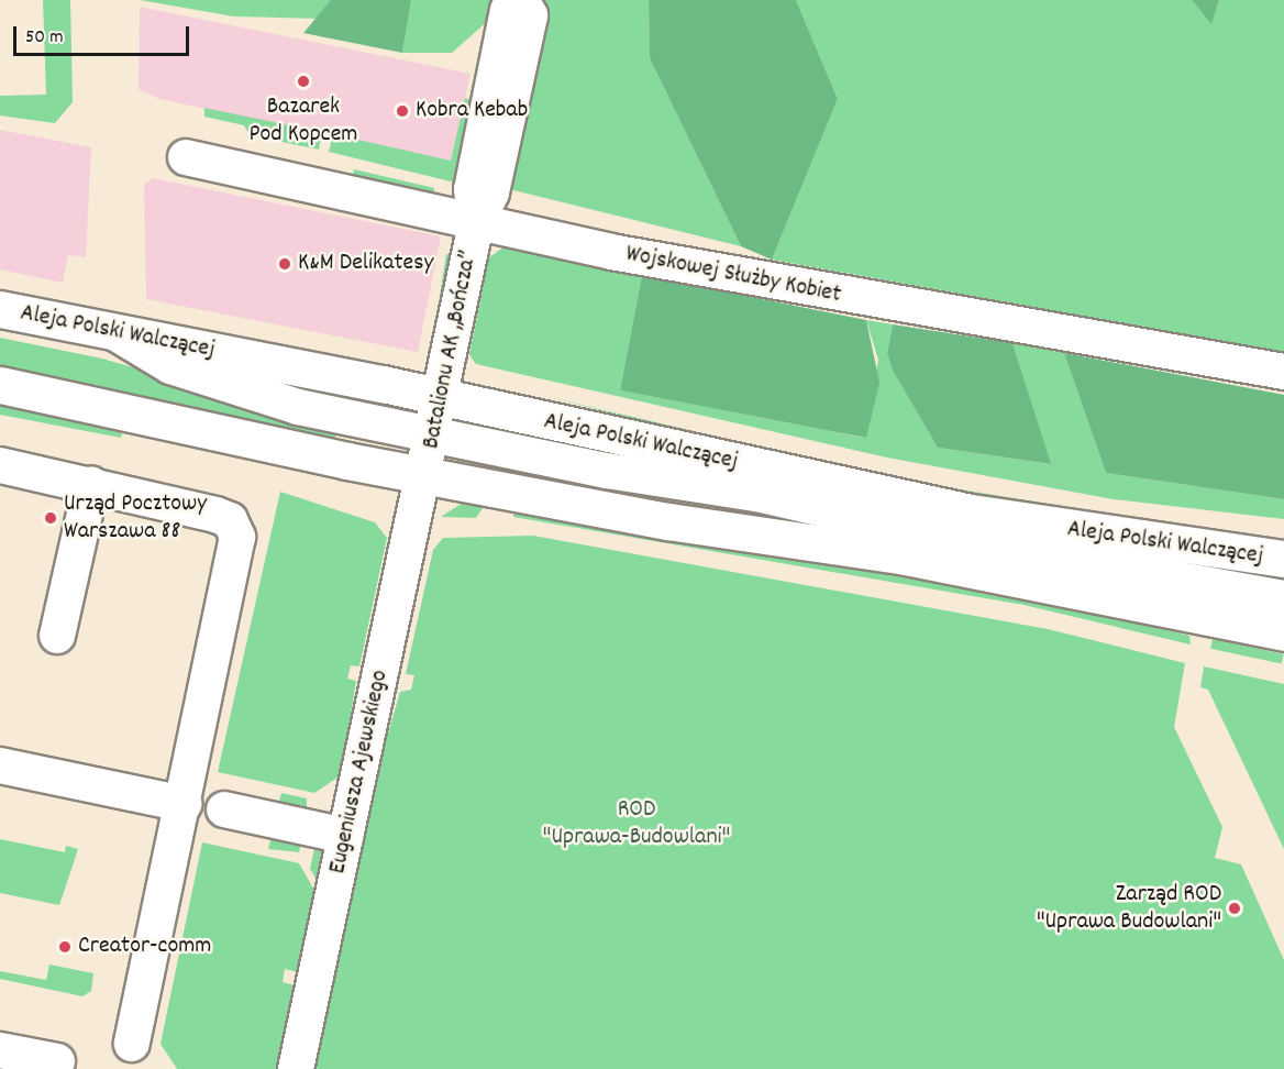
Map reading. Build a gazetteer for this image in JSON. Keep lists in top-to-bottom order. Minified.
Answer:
{"streets":{"main road":["Aleja Polski Walczącej"],"street":["Wojskowej Służby Kobiet","Batalionu AK „Bończa”","Eugeniusza Ajewskiego"]},"crossings":[["Wojskowej Służby Kobiet","Batalionu AK „Bończa”"],["Aleja Polski Walczącej","Batalionu AK „Bończa”"],["Batalionu AK „Bończa”","Eugeniusza Ajewskiego"]],"parks":["ROD \"Uprawa-Budowlani\""],"places":["Bazarek Pod Kopcem","Kobra Kebab","K&M Delikatesy","Urząd Pocztowy Warszawa 88","Zarząd ROD \"Uprawa Budowlani\"","Creator-comm"],"scale_bar":"50 m"}
